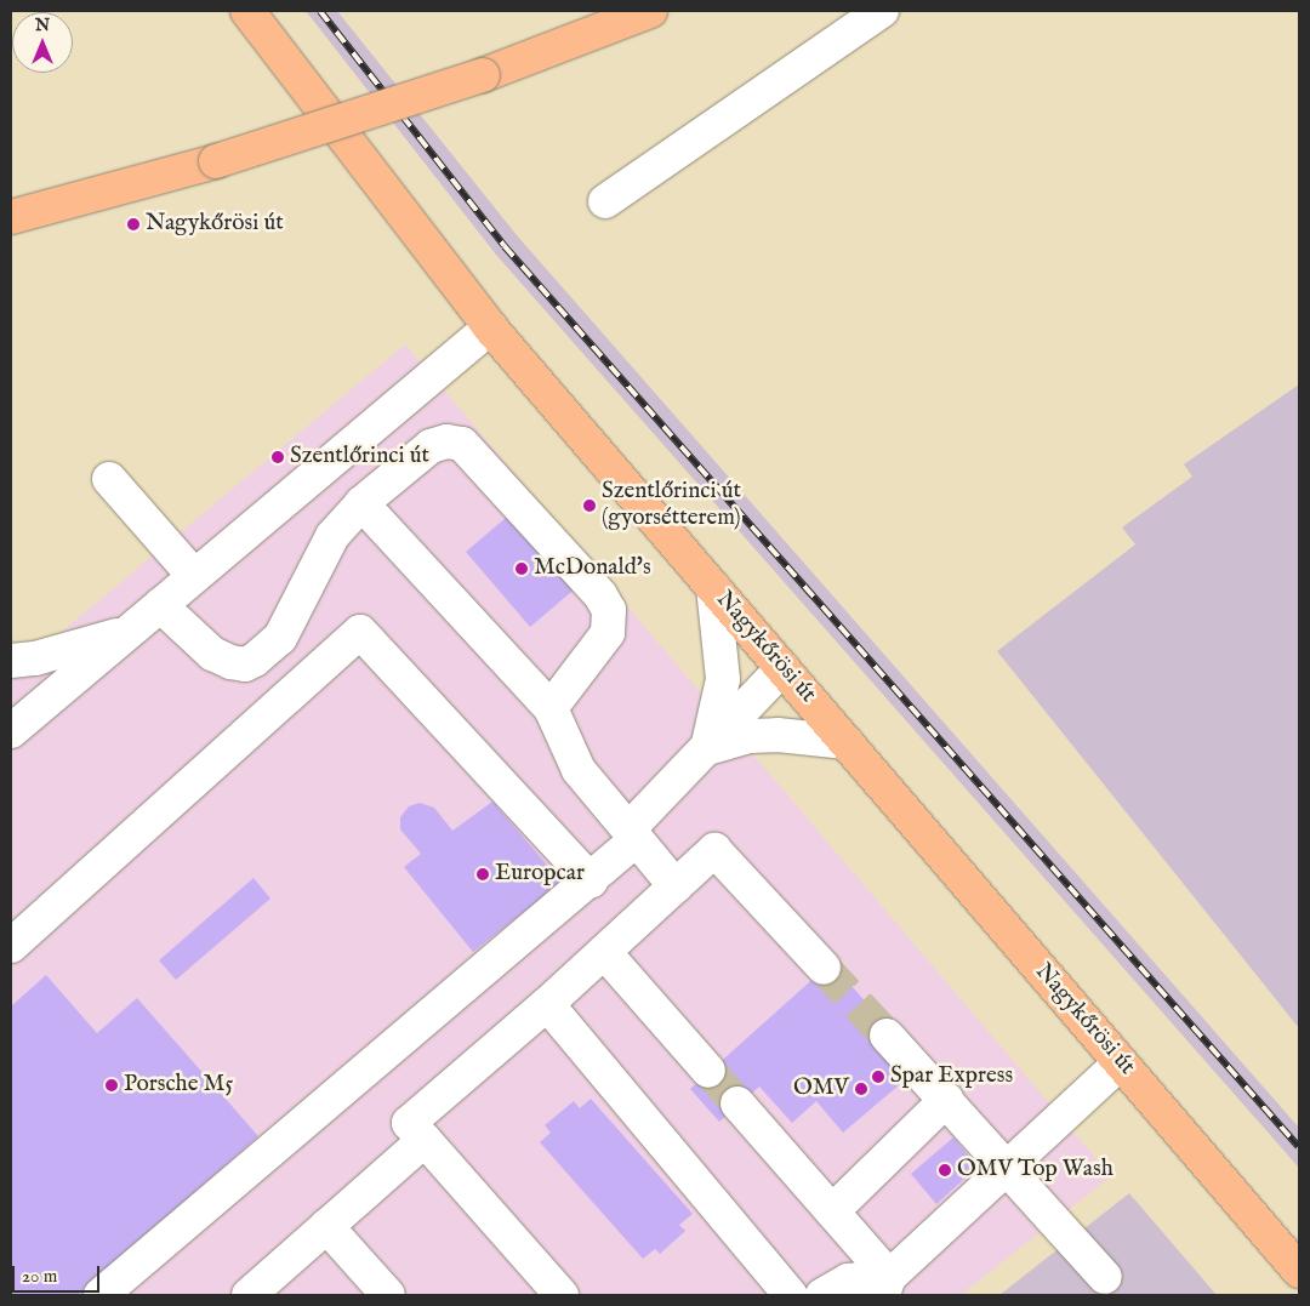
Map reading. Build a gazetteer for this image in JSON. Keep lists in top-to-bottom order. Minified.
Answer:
{"streets":{"main road":["Nagykőrösi út"]},"places":["Nagykőrösi út","Szentlőrinci út","Szentlőrinci út (gyorsétterem)","McDonald's","Europcar","Spar Express","Porsche M5","OMV","OMV Top Wash"],"scale_bar":"20 m","north":"top"}
